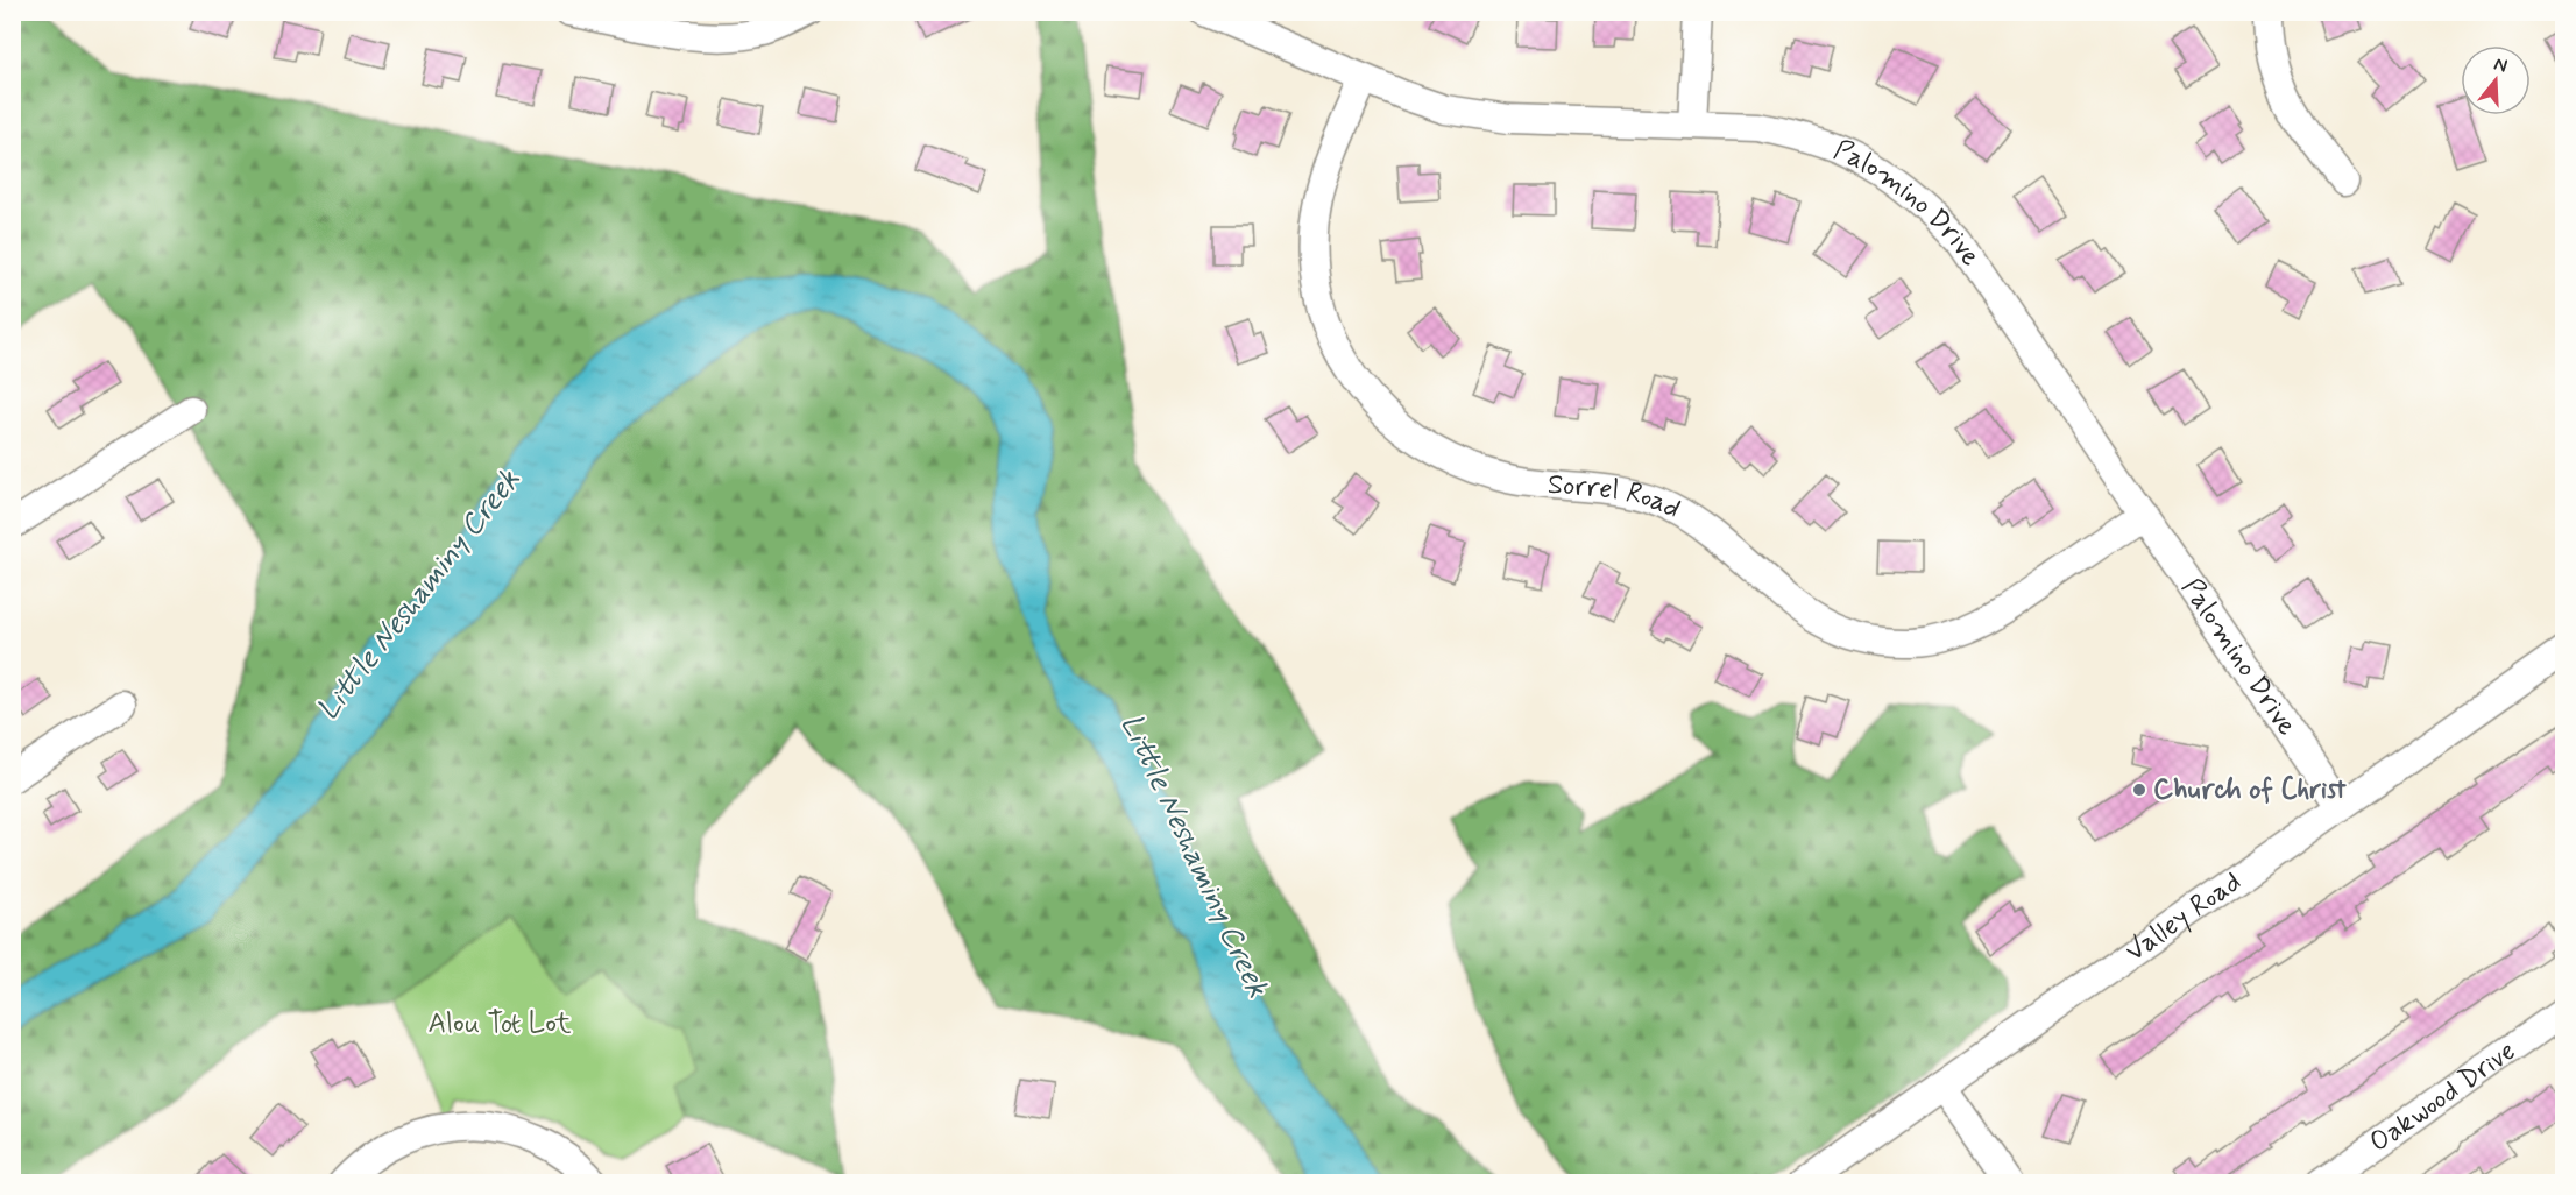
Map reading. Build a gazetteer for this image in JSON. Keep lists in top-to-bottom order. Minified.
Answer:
{"streets":{"street":["Palomino Drive","Sorrel Road","Valley Road","Oakwood Drive"]},"crossings":[["Palomino Drive","Sorrel Road"],["Palomino Drive","Valley Road"]],"water":["Little Neshaminy Creek"],"parks":["Alou Tot Lot"],"places":["Church of Christ"],"north":"top"}
